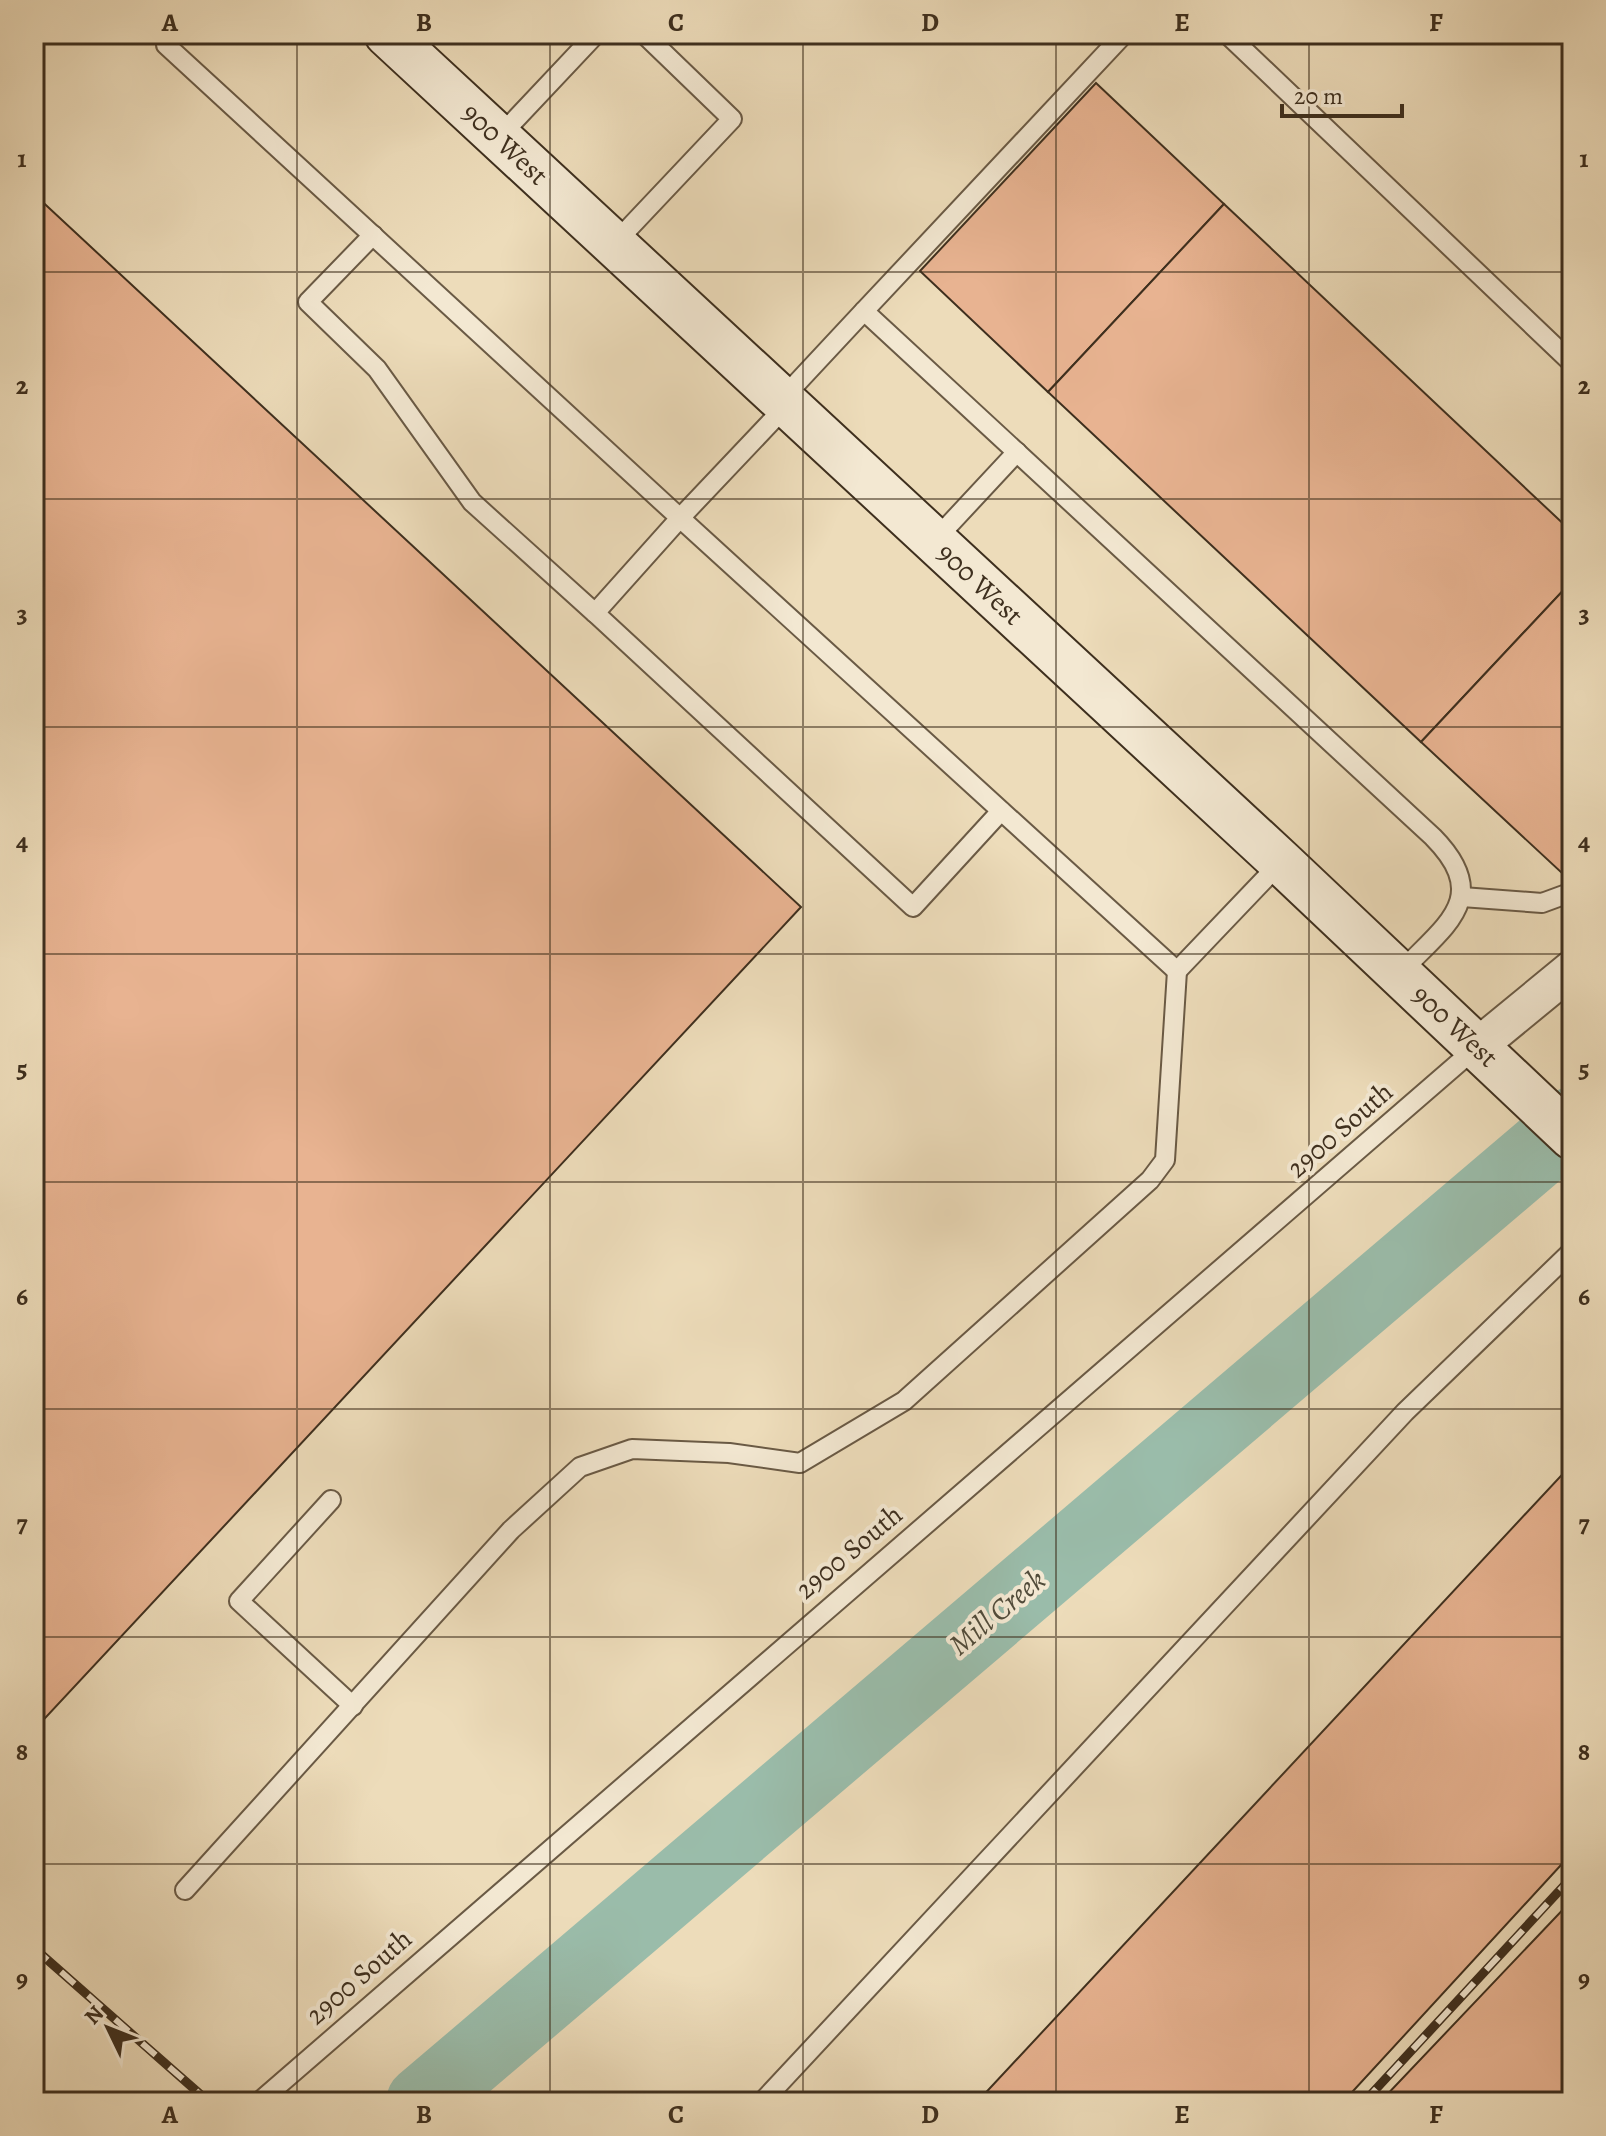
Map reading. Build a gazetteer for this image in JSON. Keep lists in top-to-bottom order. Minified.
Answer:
{"streets":{"main road":["900 West"],"lane":["2900 South"]},"crossings":[["900 West","2900 South"]],"water":["Mill Creek"],"scale_bar":"20 m","north":"top left","grid":{"columns":["A","B","C","D","E","F"],"rows":["1","2","3","4","5","6","7","8","9"]}}
